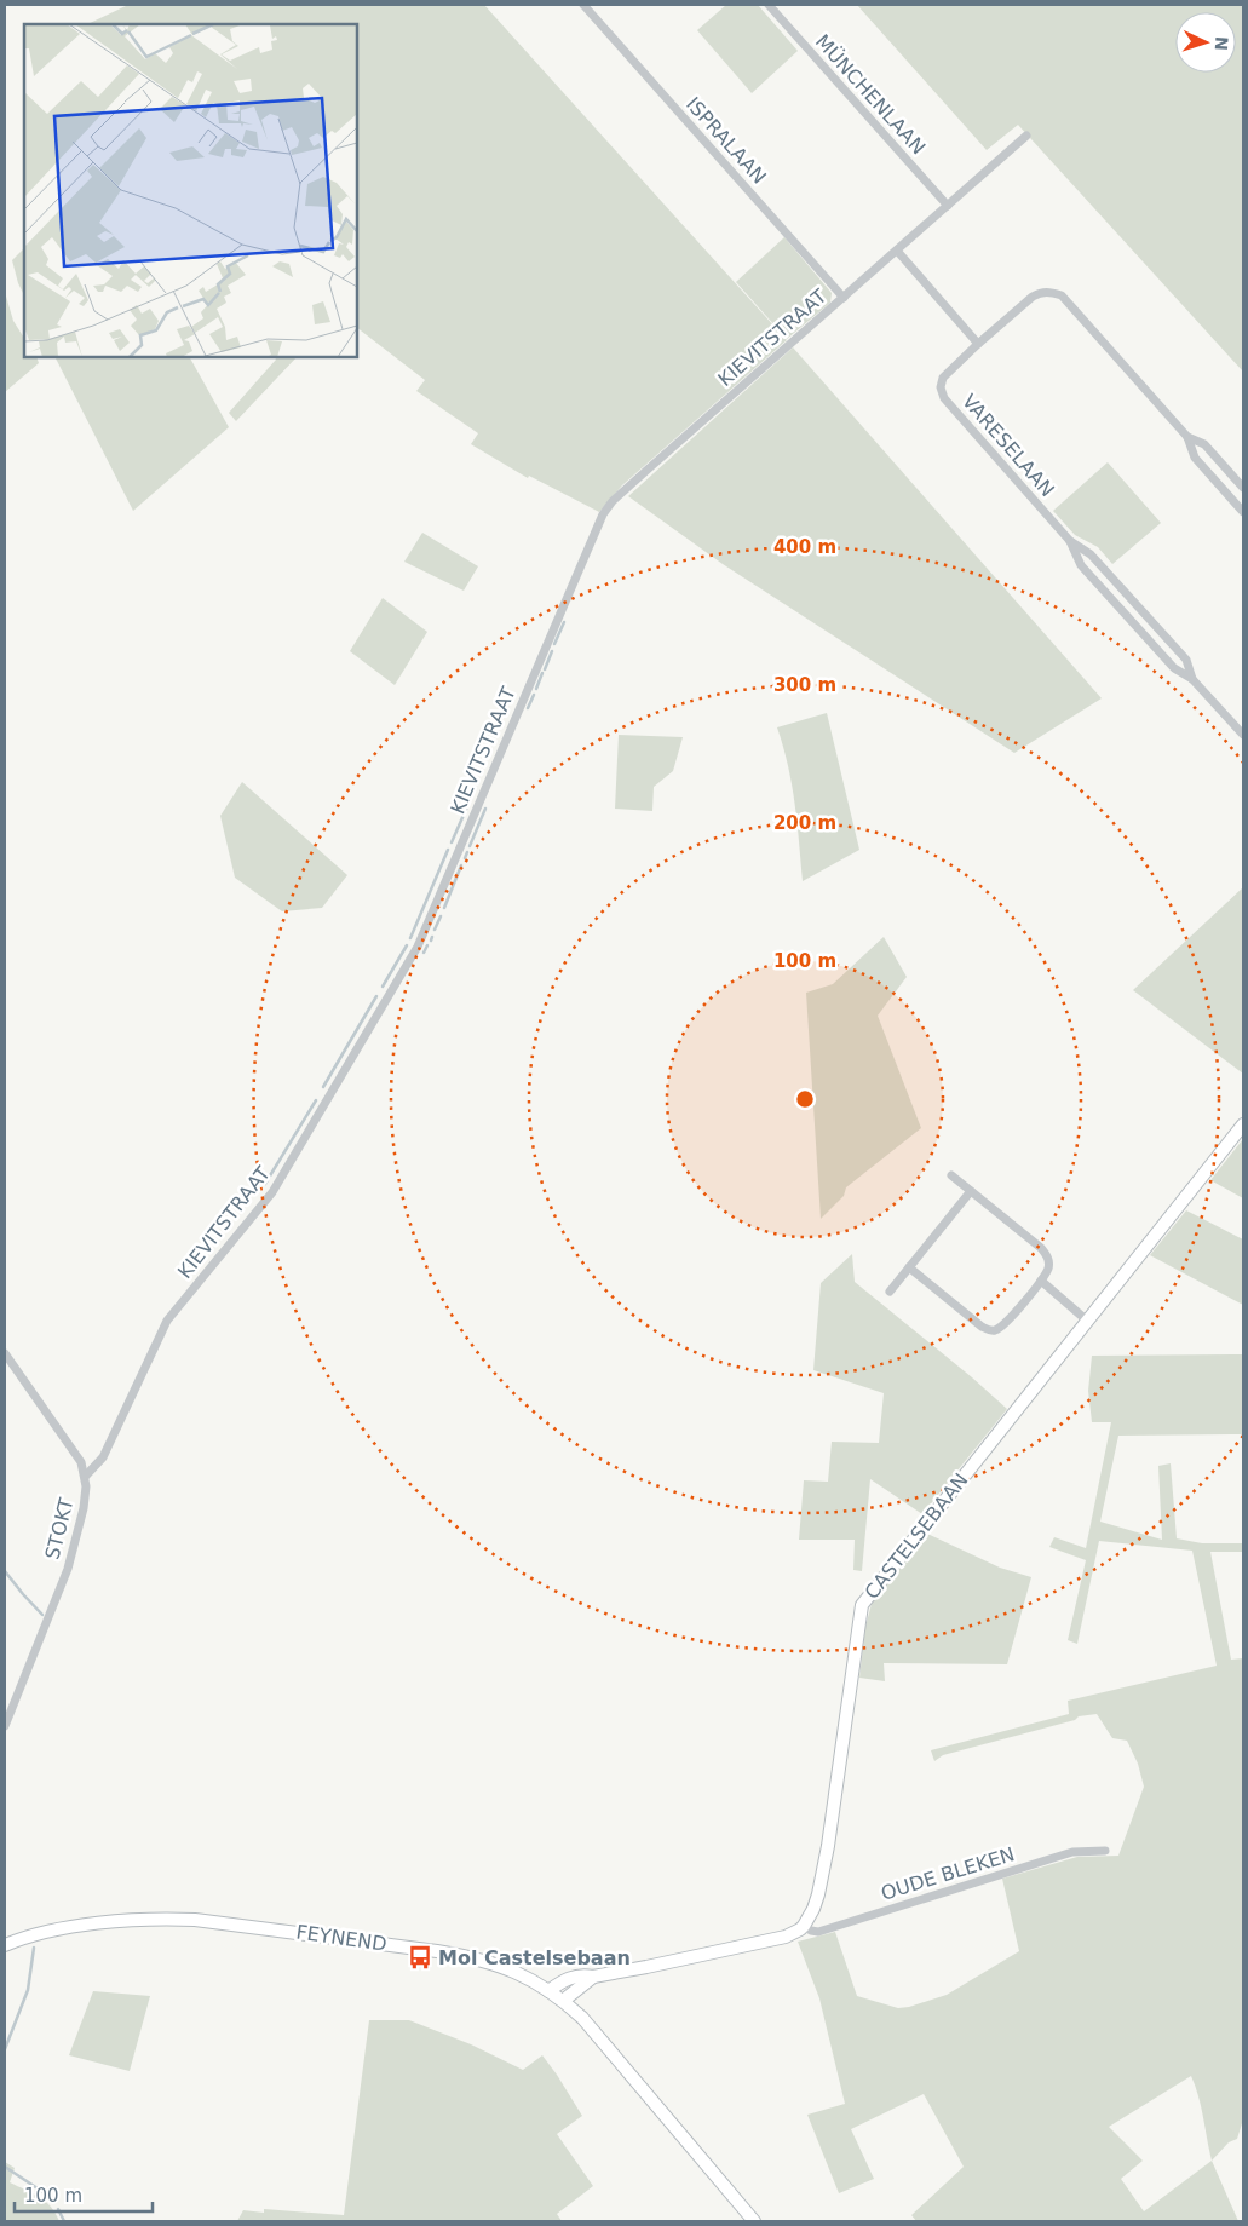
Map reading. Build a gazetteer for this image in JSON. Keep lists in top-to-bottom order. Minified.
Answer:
{"streets":{"street":["MÜNCHENLAAN","ISPRALAAN","KIEVITSTRAAT","VARESELAAN","STOKT","CASTELSEBAAN","OUDE BLEKEN","FEYNEND"]},"crossings":[["MÜNCHENLAAN","KIEVITSTRAAT"],["ISPRALAAN","KIEVITSTRAAT"],["KIEVITSTRAAT","STOKT"],["CASTELSEBAAN","OUDE BLEKEN"]],"places":{"bus stop":["Mol Castelsebaan"]},"scale_bar":"100 m","north":"right","rings":["400 m","300 m","200 m","100 m"]}
